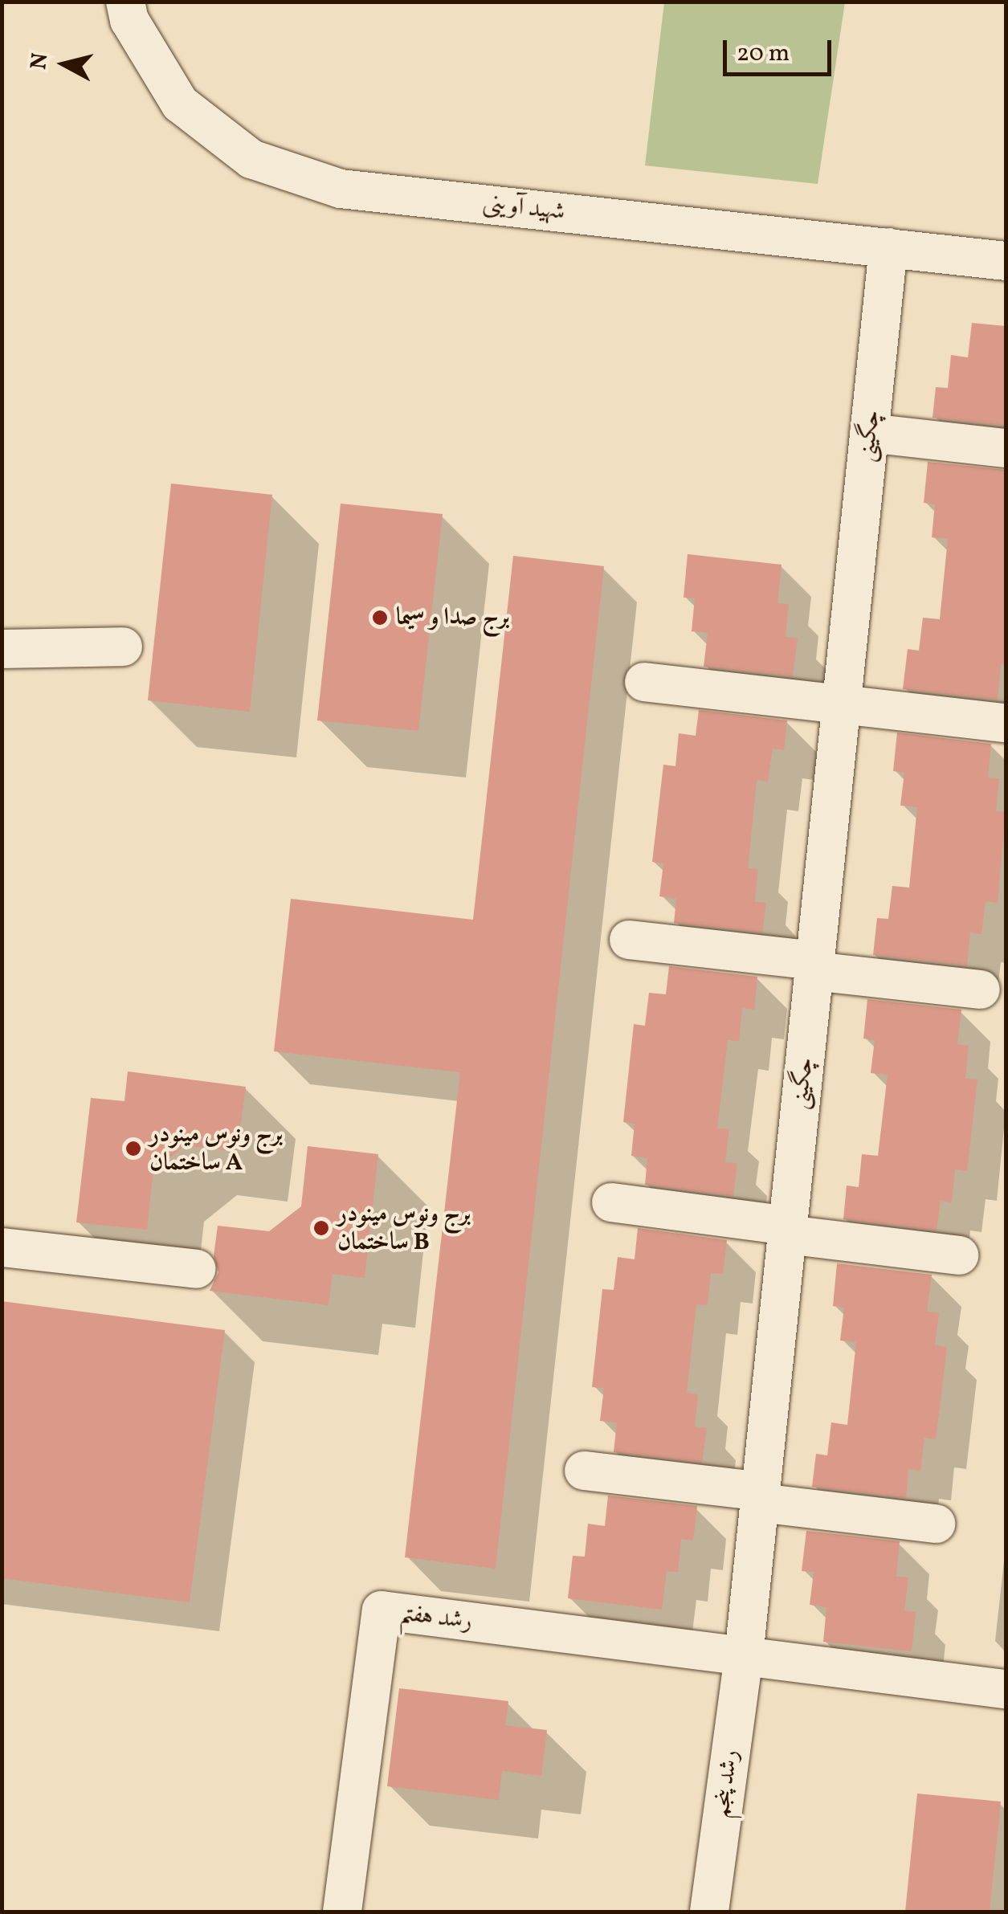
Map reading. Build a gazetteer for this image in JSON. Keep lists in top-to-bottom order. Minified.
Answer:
{"streets":{"street":["شهید آوینی","چگینی","رشد هفتم","رشد پنجم"]},"crossings":[["شهید آوینی","چگینی"],["چگینی","رشد هفتم"],["چگینی","رشد پنجم"],["رشد هفتم","رشد پنجم"]],"places":["برج صدا و سیما","برج ونوس مینودر ساختمان A","برج ونوس مینودر ساختمان B"],"scale_bar":"20 m","north":"left"}
